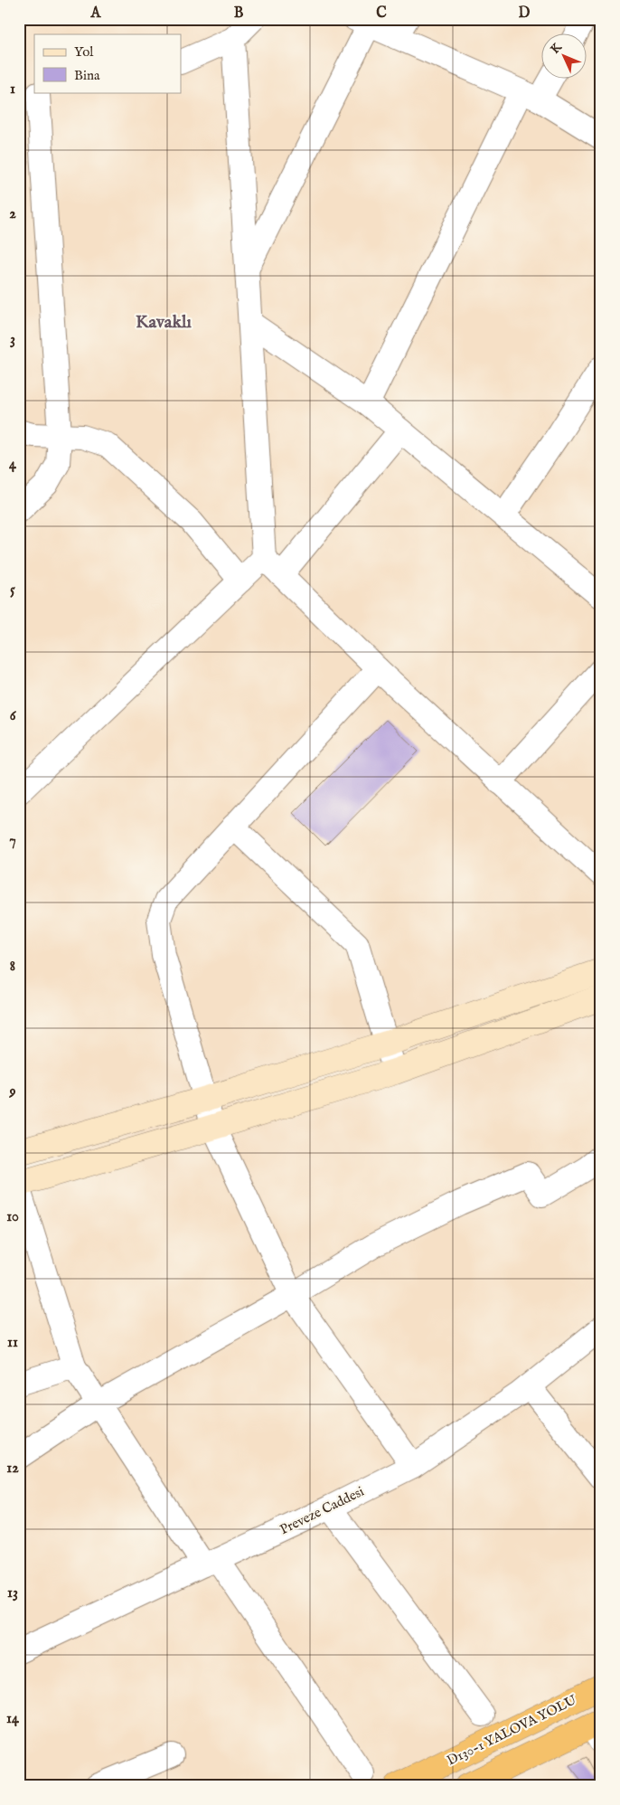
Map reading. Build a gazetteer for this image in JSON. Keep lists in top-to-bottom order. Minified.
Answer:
{"streets":{"highway":["D130-1 YALOVA YOLU"],"street":["Preveze Caddesi"]},"districts":["Kavaklı"],"legend":["Yol","Bina"],"north":"top left","grid":{"columns":["A","B","C","D"],"rows":["1","2","3","4","5","6","7","8","9","10","11","12","13","14"]}}
